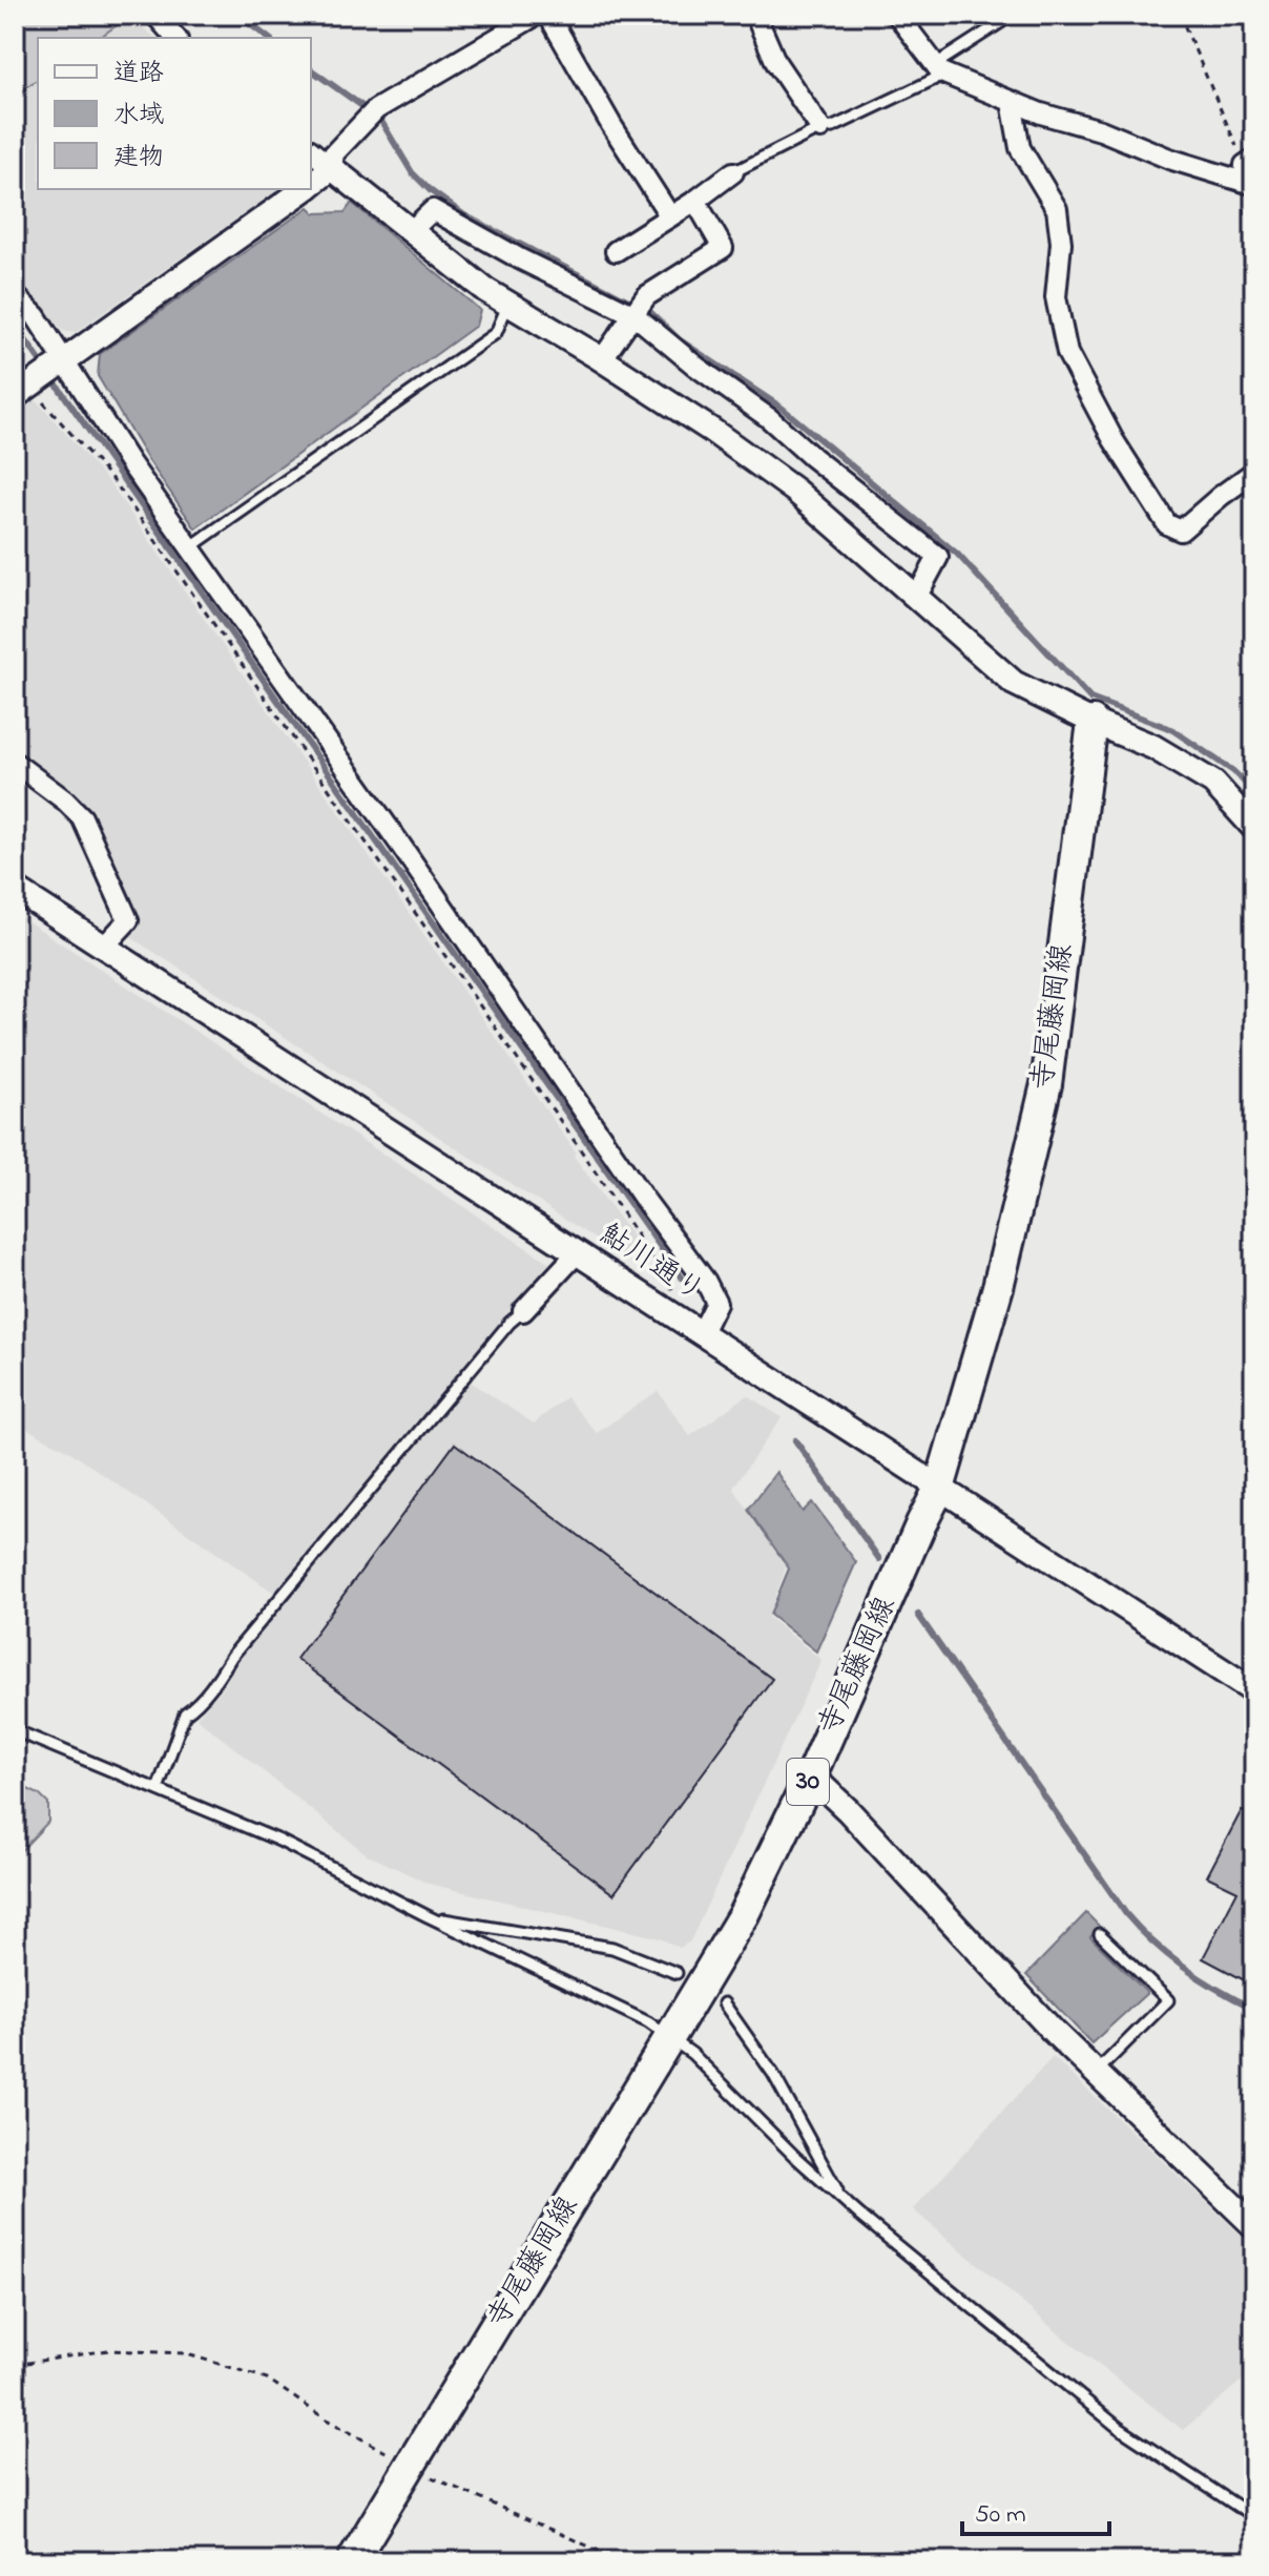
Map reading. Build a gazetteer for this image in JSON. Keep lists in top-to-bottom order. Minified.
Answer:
{"streets":{"main road":["寺尾藤岡線","30"],"street":["鮎川通り"]},"crossings":[["寺尾藤岡線","鮎川通り"]],"legend":["道路","水域","建物"],"scale_bar":"50 m"}
